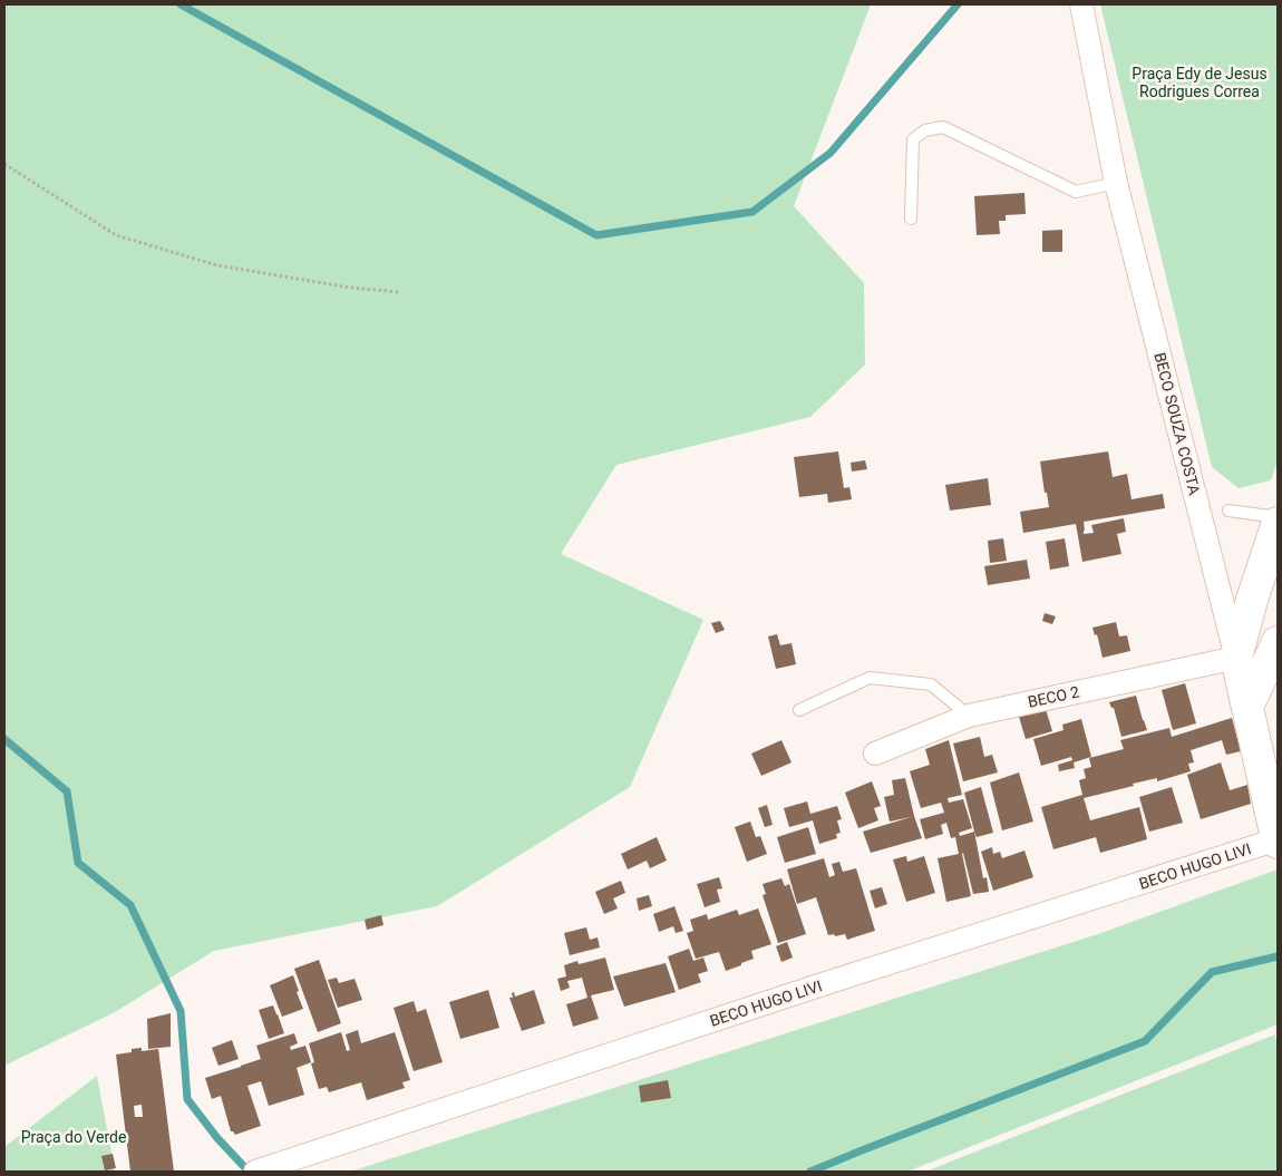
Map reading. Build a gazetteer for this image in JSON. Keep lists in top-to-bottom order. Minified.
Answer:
{"streets":{"street":["BECO SOUZA COSTA","BECO 2","BECO HUGO LIVI"]},"crossings":[["BECO SOUZA COSTA","BECO 2"],["BECO SOUZA COSTA","BECO HUGO LIVI"]],"parks":["Praça Edy de Jesus Rodrigues Correa","Praça do Verde"]}
